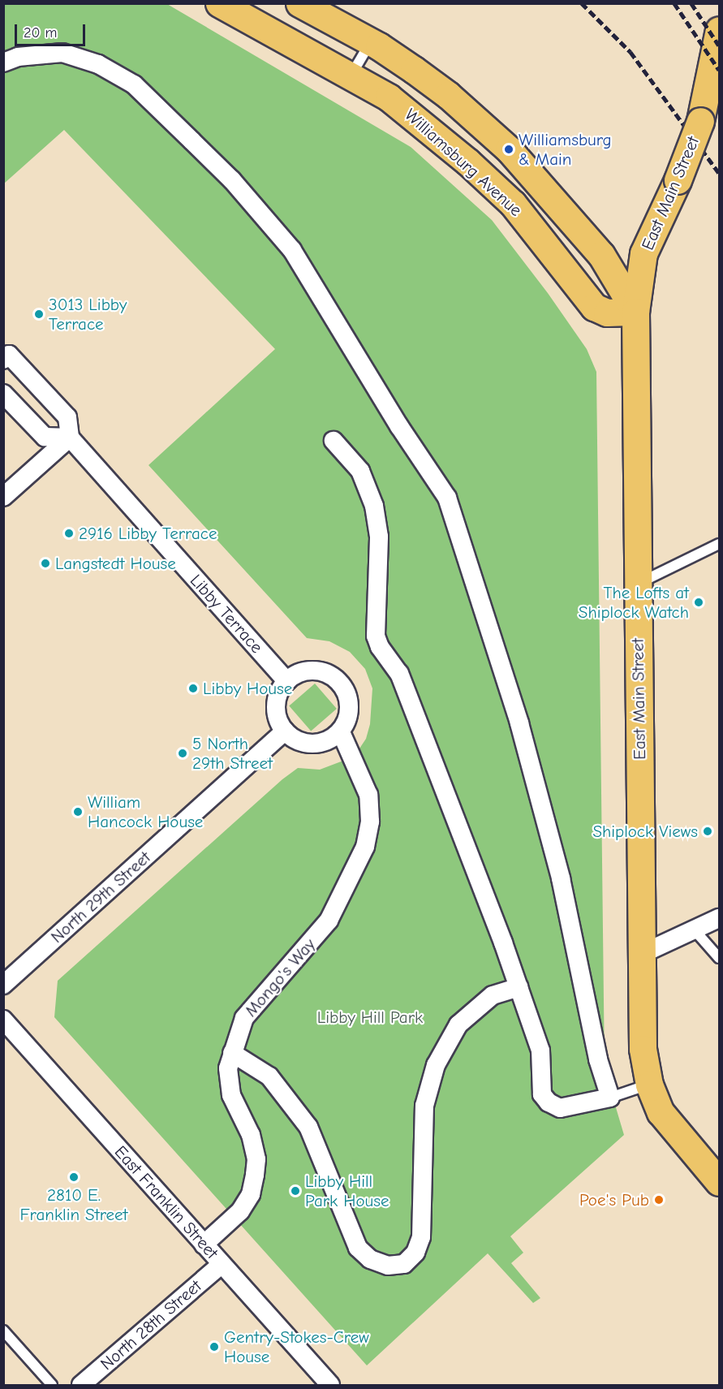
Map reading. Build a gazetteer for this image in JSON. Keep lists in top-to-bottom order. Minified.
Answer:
{"streets":{"main road":["Williamsburg Avenue","East Main Street"],"street":["Libby Terrace","North 29th Street","Mongo's Way","East Franklin Street","North 28th Street"]},"crossings":[["Williamsburg Avenue","East Main Street"],["Libby Terrace","North 29th Street"],["Libby Terrace","Mongo's Way"],["North 29th Street","Mongo's Way"],["Mongo's Way","East Franklin Street"],["East Franklin Street","North 28th Street"]],"parks":["Libby Hill Park"],"places":["Williamsburg & Main","3013 Libby Terrace","2916 Libby Terrace","Langstedt House","The Lofts at Shiplock Watch","Libby House","5 North 29th Street","William Hancock House","Shiplock Views","2810 E. Franklin Street","Libby Hill Park House","Poe's Pub","Gentry-Stokes-Crew House"],"scale_bar":"20 m"}
